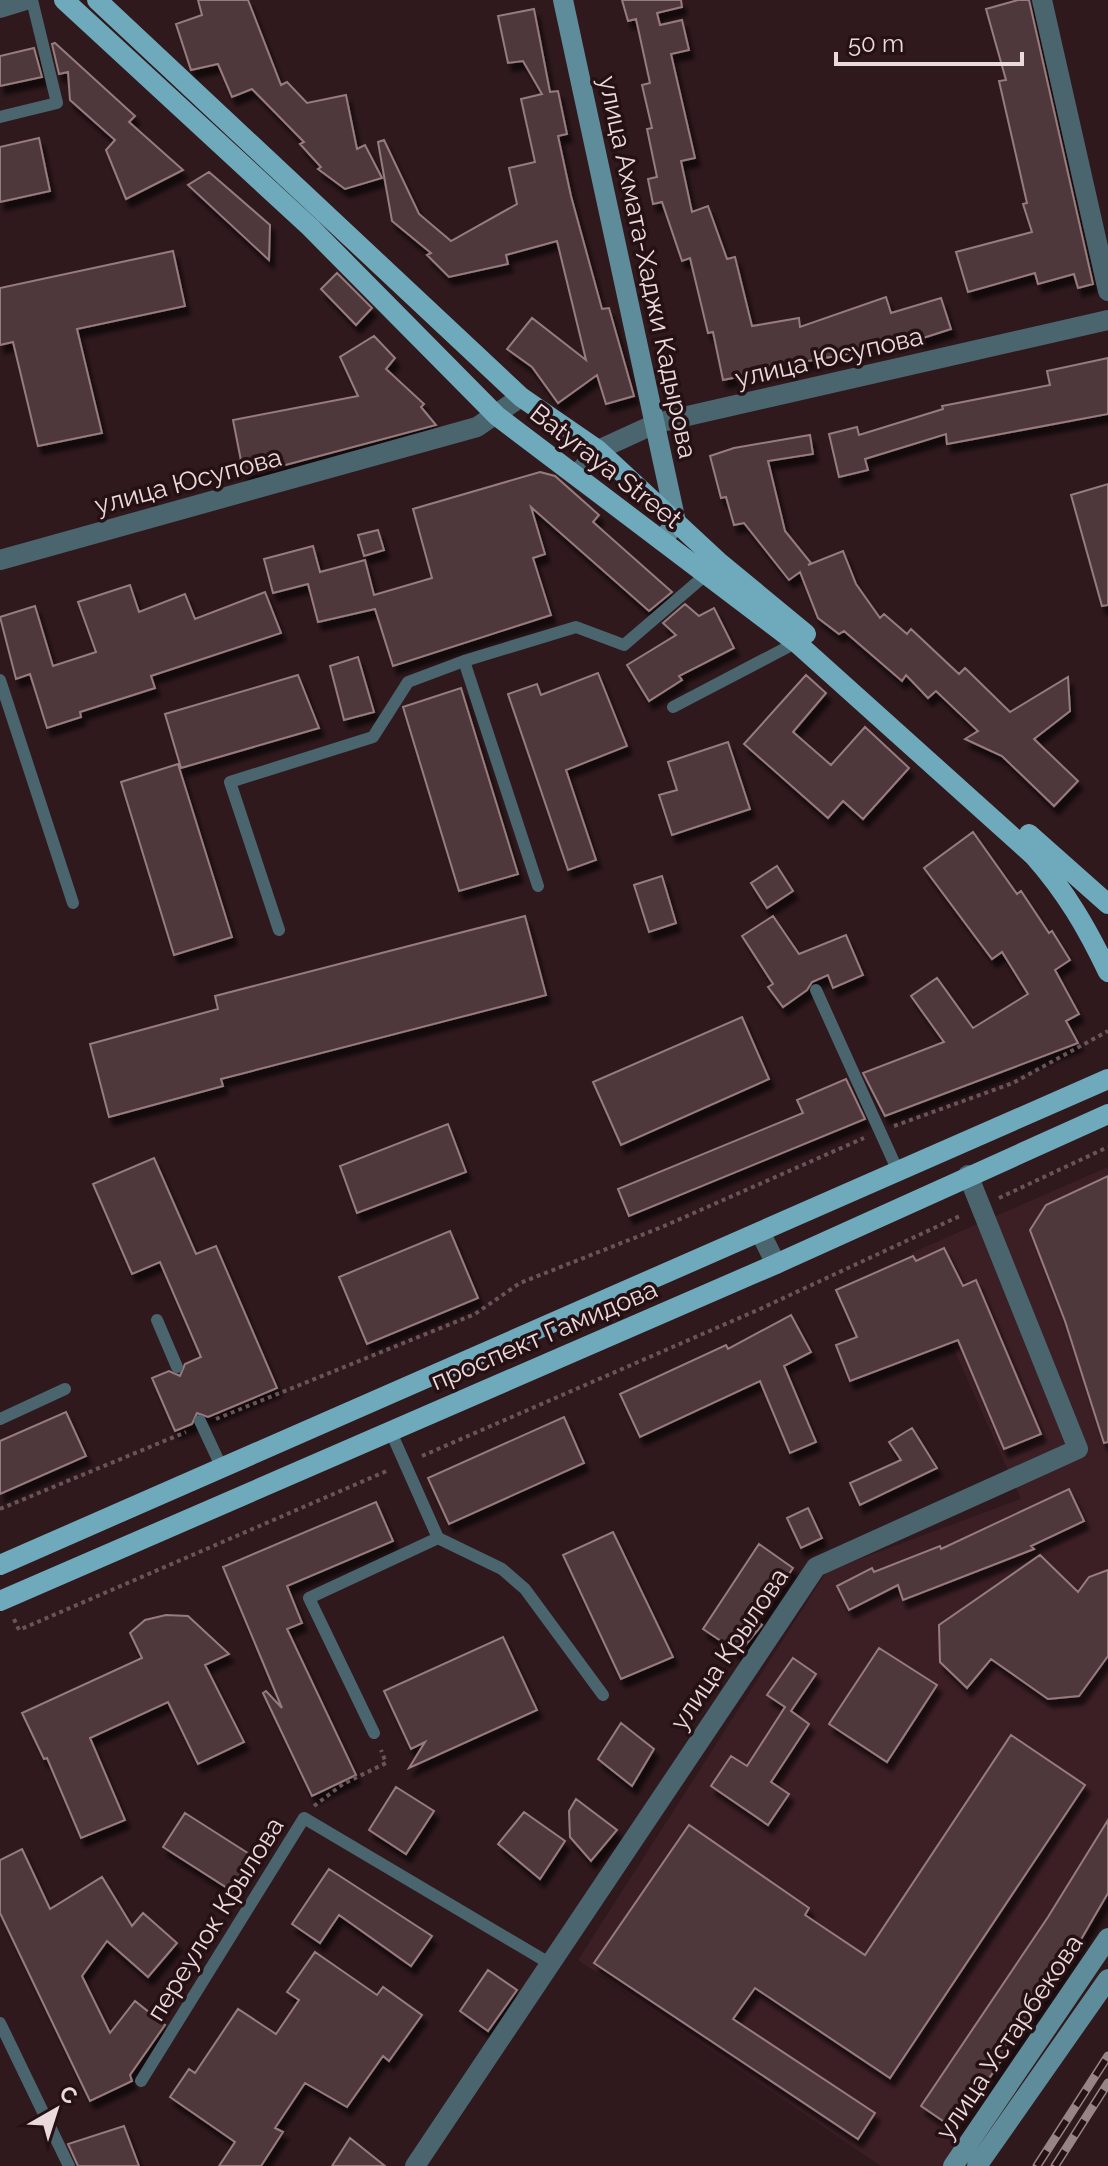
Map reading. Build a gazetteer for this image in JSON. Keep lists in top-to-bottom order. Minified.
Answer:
{"streets":{"main road":["улица Ахмата-Хаджи Кадырова","Batyraya Street","проспект Гамидова","улица Устарбекова"],"street":["улица Юсупова","улица Крылова"],"lane":["переулок Крылова"]},"crossings":[["улица Ахмата-Хаджи Кадырова","улица Юсупова"],["улица Ахмата-Хаджи Кадырова","Batyraya Street"],["улица Юсупова","Batyraya Street"],["проспект Гамидова","улица Крылова"],["улица Крылова","переулок Крылова"]],"scale_bar":"50 m","north":"top right"}
